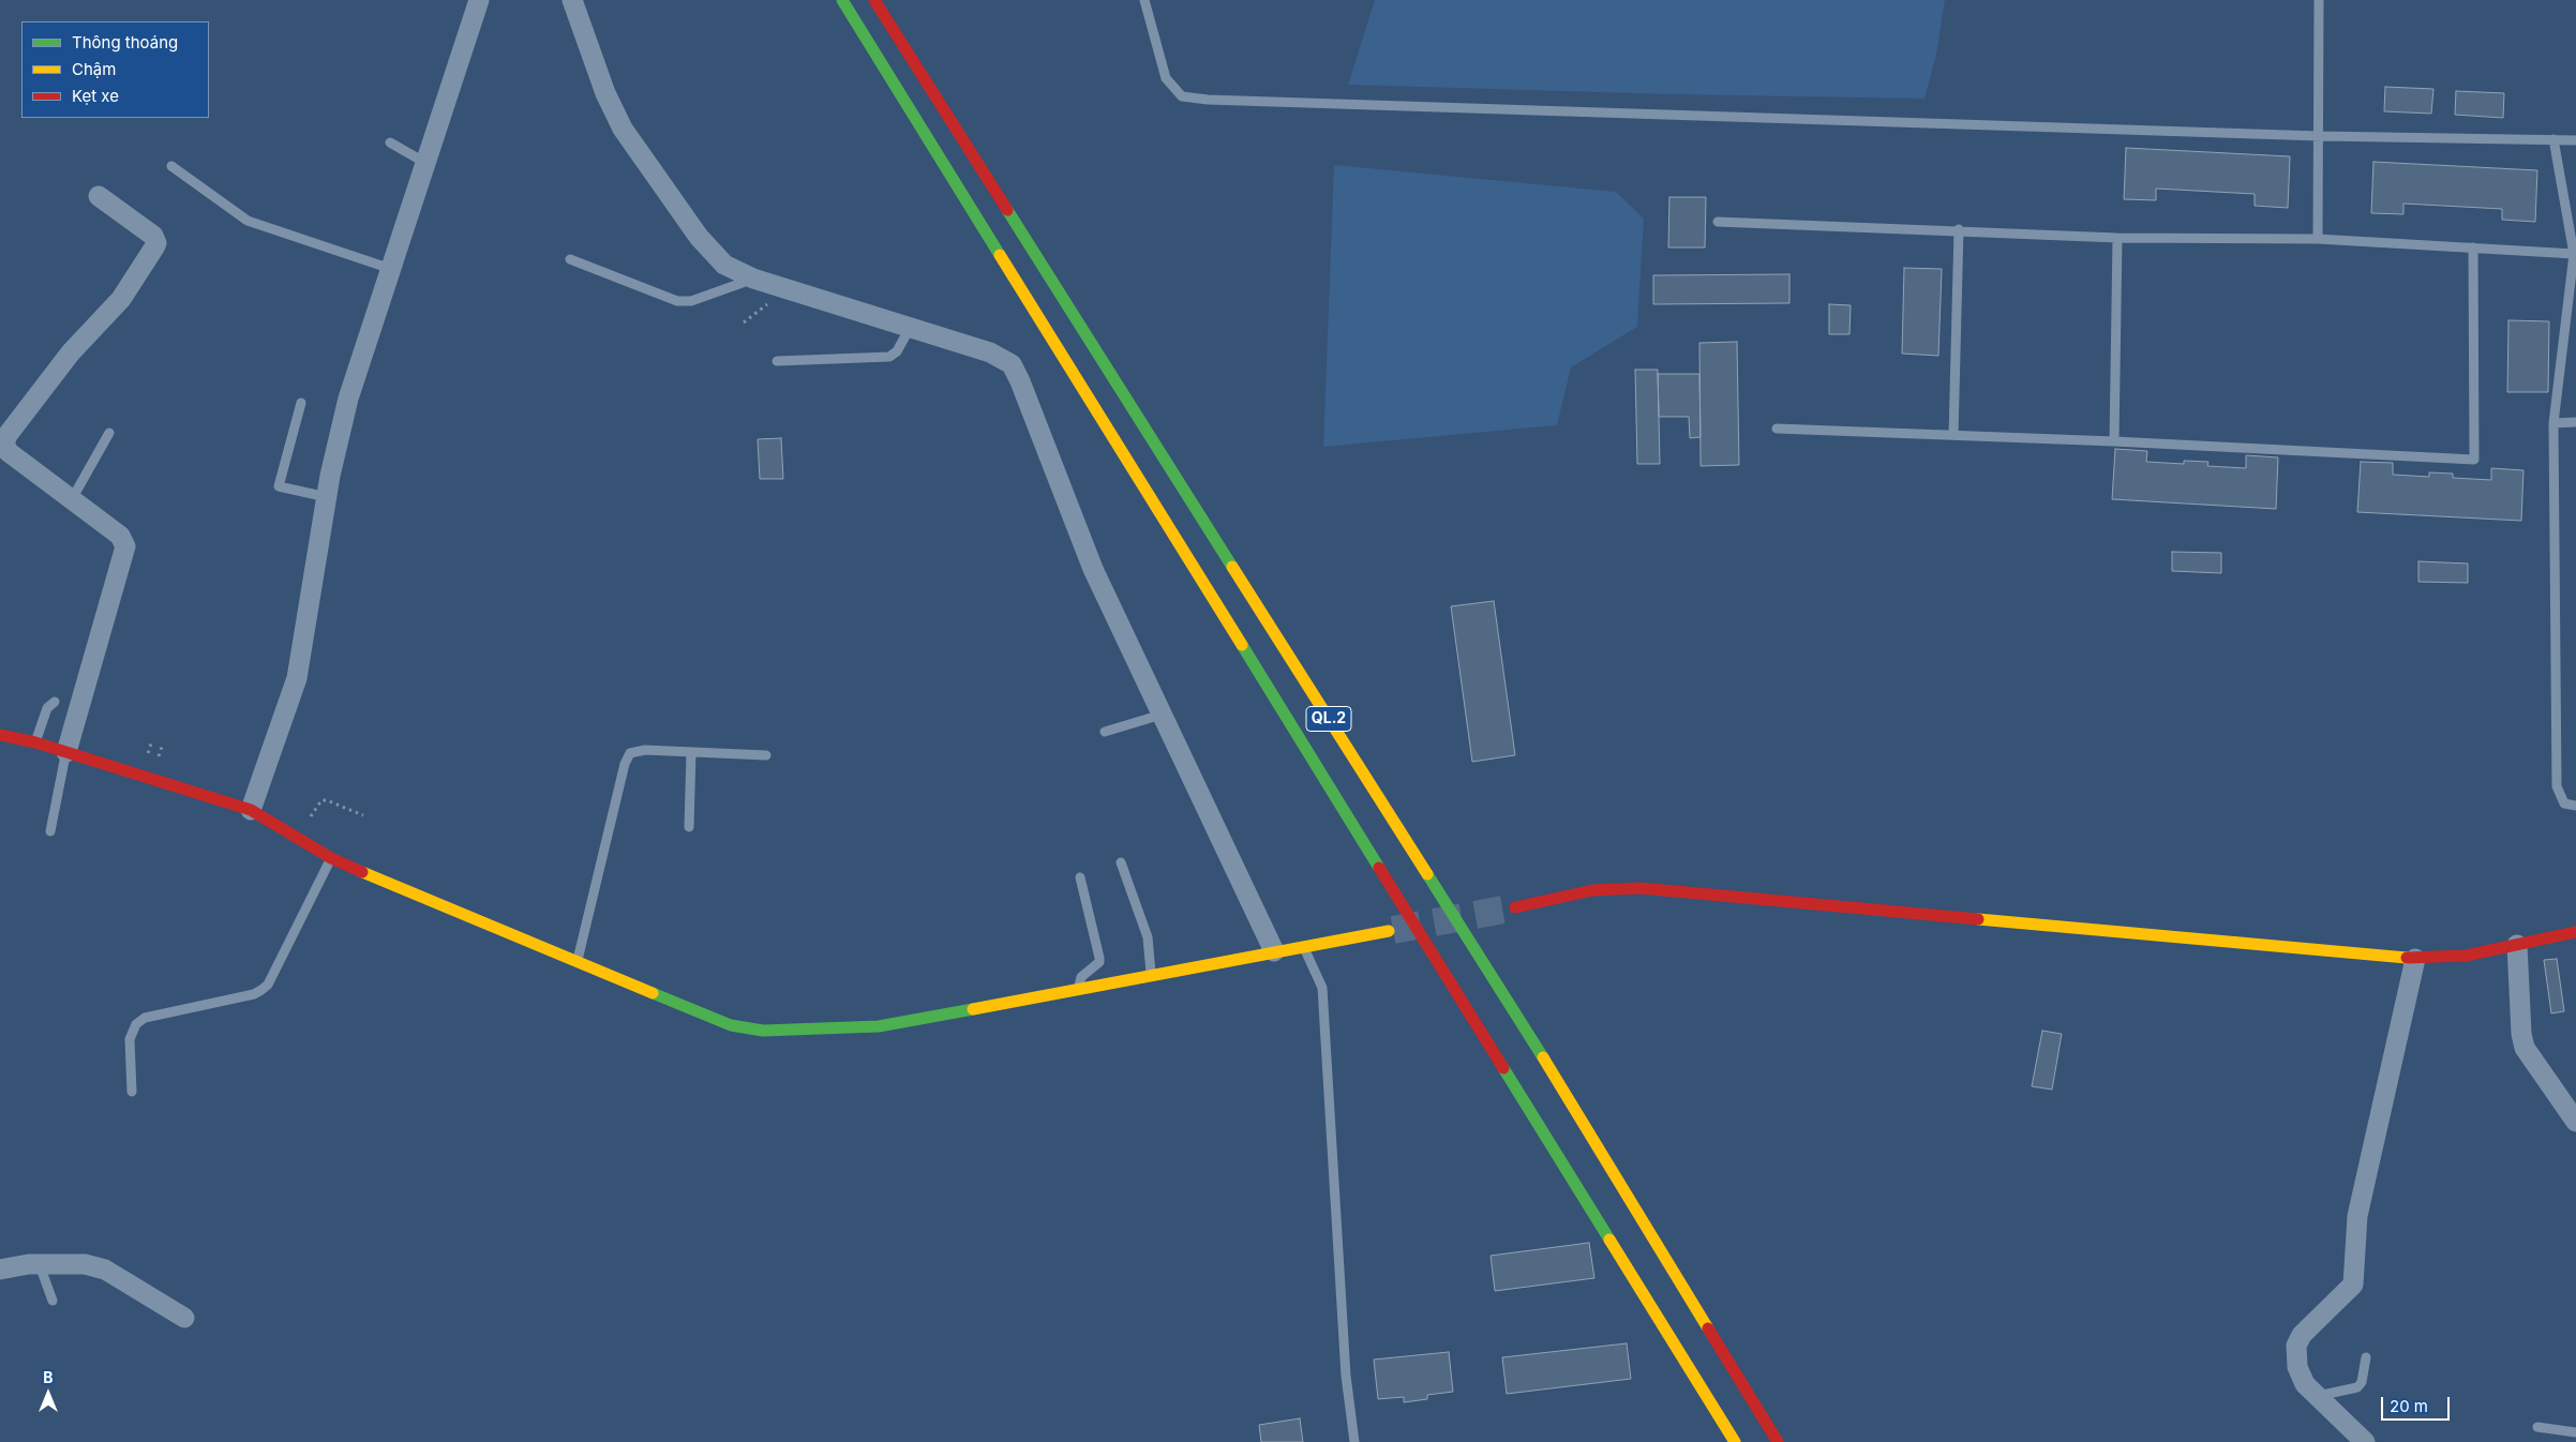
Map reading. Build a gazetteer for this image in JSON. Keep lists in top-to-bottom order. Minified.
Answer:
{"streets":{"main road":["QL.2"]},"legend":["Thông thoáng","Chậm","Kẹt xe"],"scale_bar":"20 m","north":"top"}
